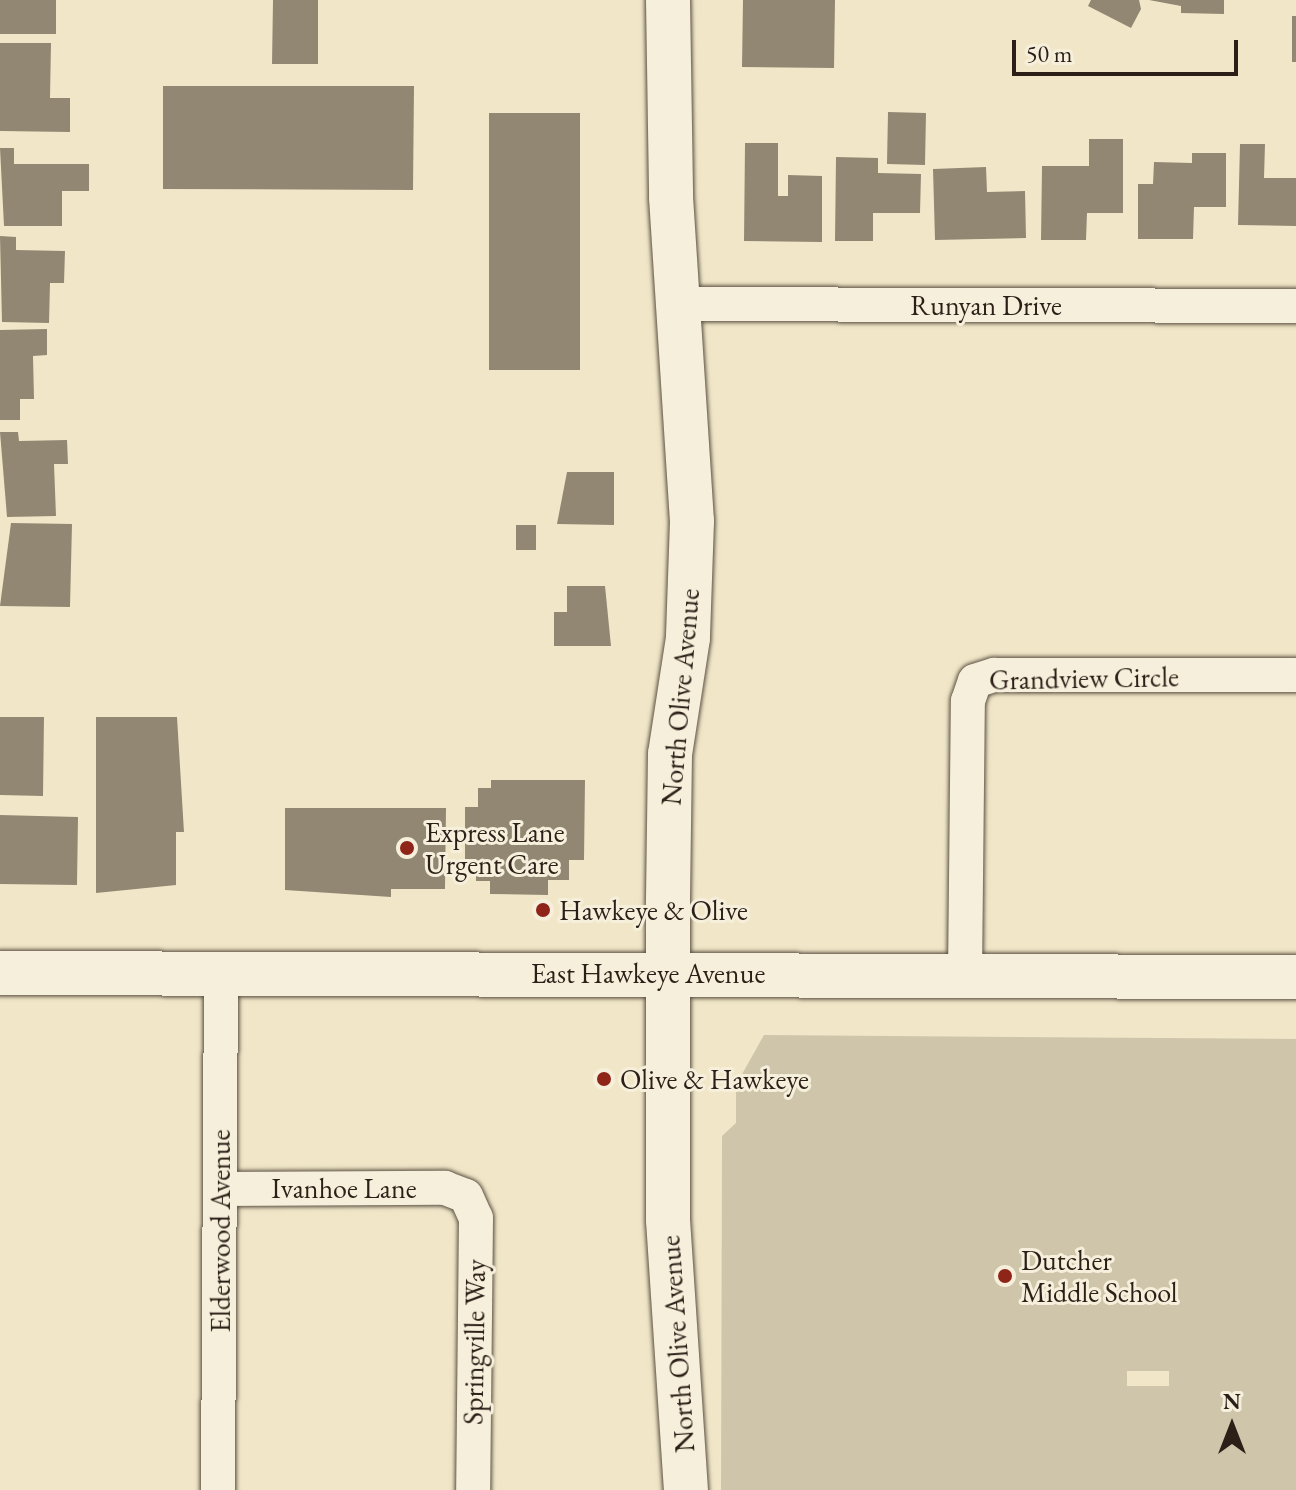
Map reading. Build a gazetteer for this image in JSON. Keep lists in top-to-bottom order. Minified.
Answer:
{"streets":{"street":["Runyan Drive","Grandview Circle","North Olive Avenue","East Hawkeye Avenue","Ivanhoe Lane","Elderwood Avenue","Springville Way"]},"crossings":[["Runyan Drive","North Olive Avenue"],["Grandview Circle","East Hawkeye Avenue"],["North Olive Avenue","East Hawkeye Avenue"],["East Hawkeye Avenue","Elderwood Avenue"],["Ivanhoe Lane","Elderwood Avenue"],["Ivanhoe Lane","Springville Way"]],"places":["Express Lane Urgent Care","Hawkeye & Olive","Olive & Hawkeye","Dutcher Middle School"],"scale_bar":"50 m","north":"top"}
